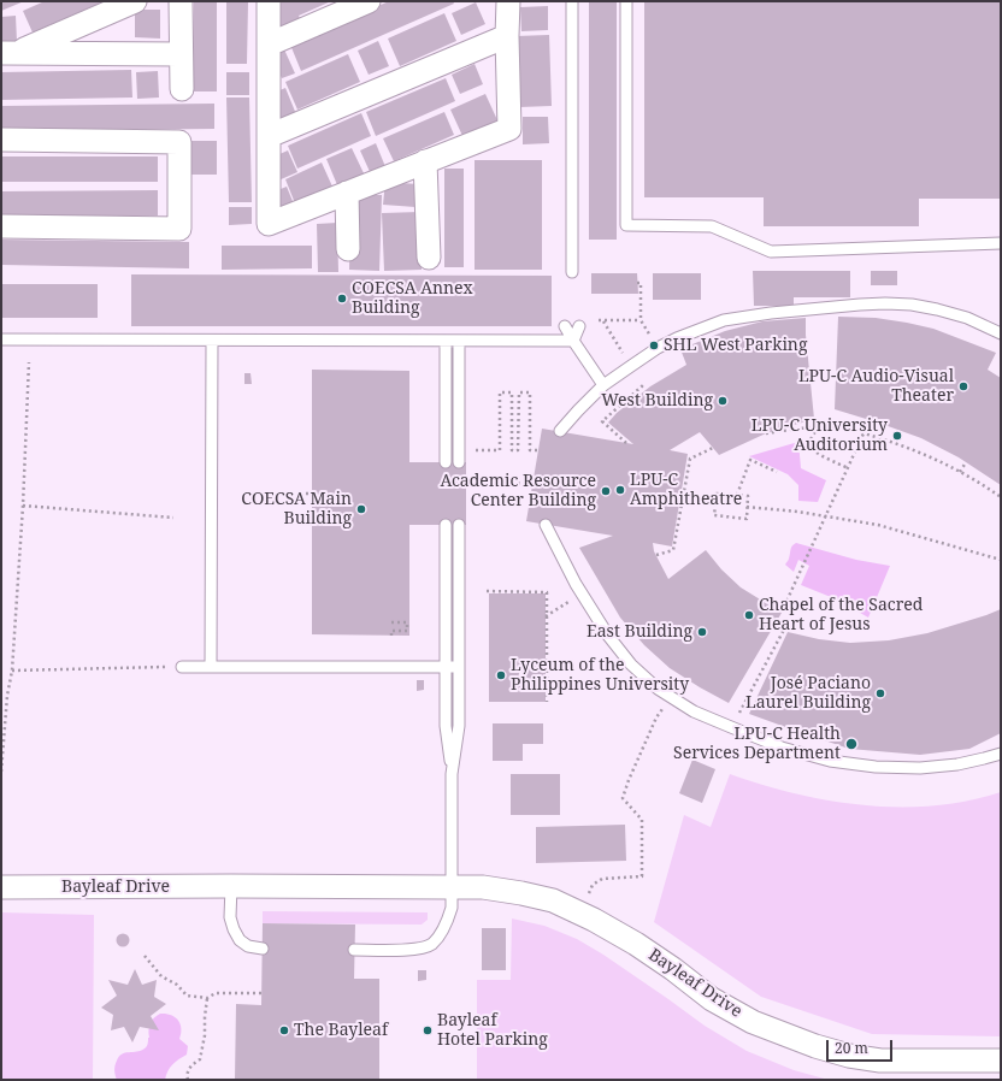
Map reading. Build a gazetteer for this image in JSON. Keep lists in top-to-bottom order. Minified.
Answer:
{"streets":{"street":["Bayleaf Drive"]},"places":["COECSA Annex Building","SHL West Parking","LPU-C Audio-Visual Theater","West Building","LPU-C University Auditorium","LPU-C Amphitheatre","Academic Resource Center Building","COECSA Main Building","Chapel of the Sacred Heart of Jesus","East Building","Lyceum of the Philippines University","José Paciano Laurel Building","LPU-C Health Services Department","The Bayleaf","Bayleaf Hotel Parking"],"scale_bar":"20 m"}
